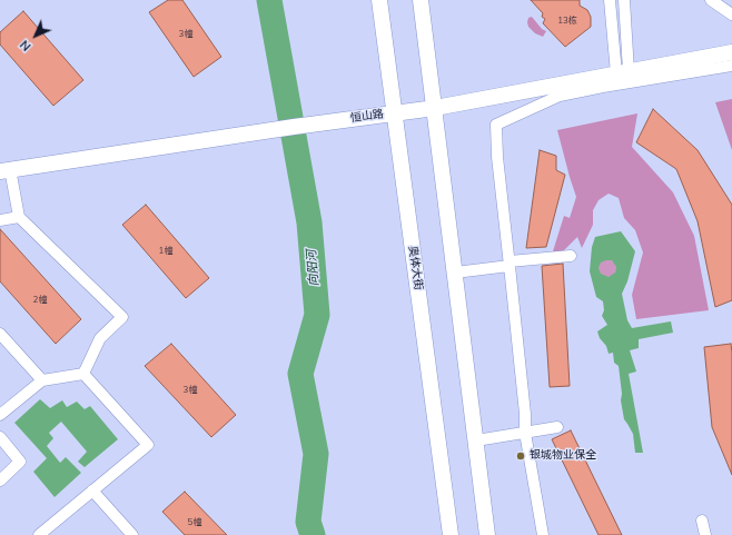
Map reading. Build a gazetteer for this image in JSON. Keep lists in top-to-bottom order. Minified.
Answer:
{"streets":{"main road":["恒山路","奥体大街"]},"crossings":[["恒山路","奥体大街"]],"water":["向阳河"],"places":["银城物业保全"],"house_numbers":["13栋","3幢","1幢","2幢","3幢","5幢"],"north":"bottom left"}
